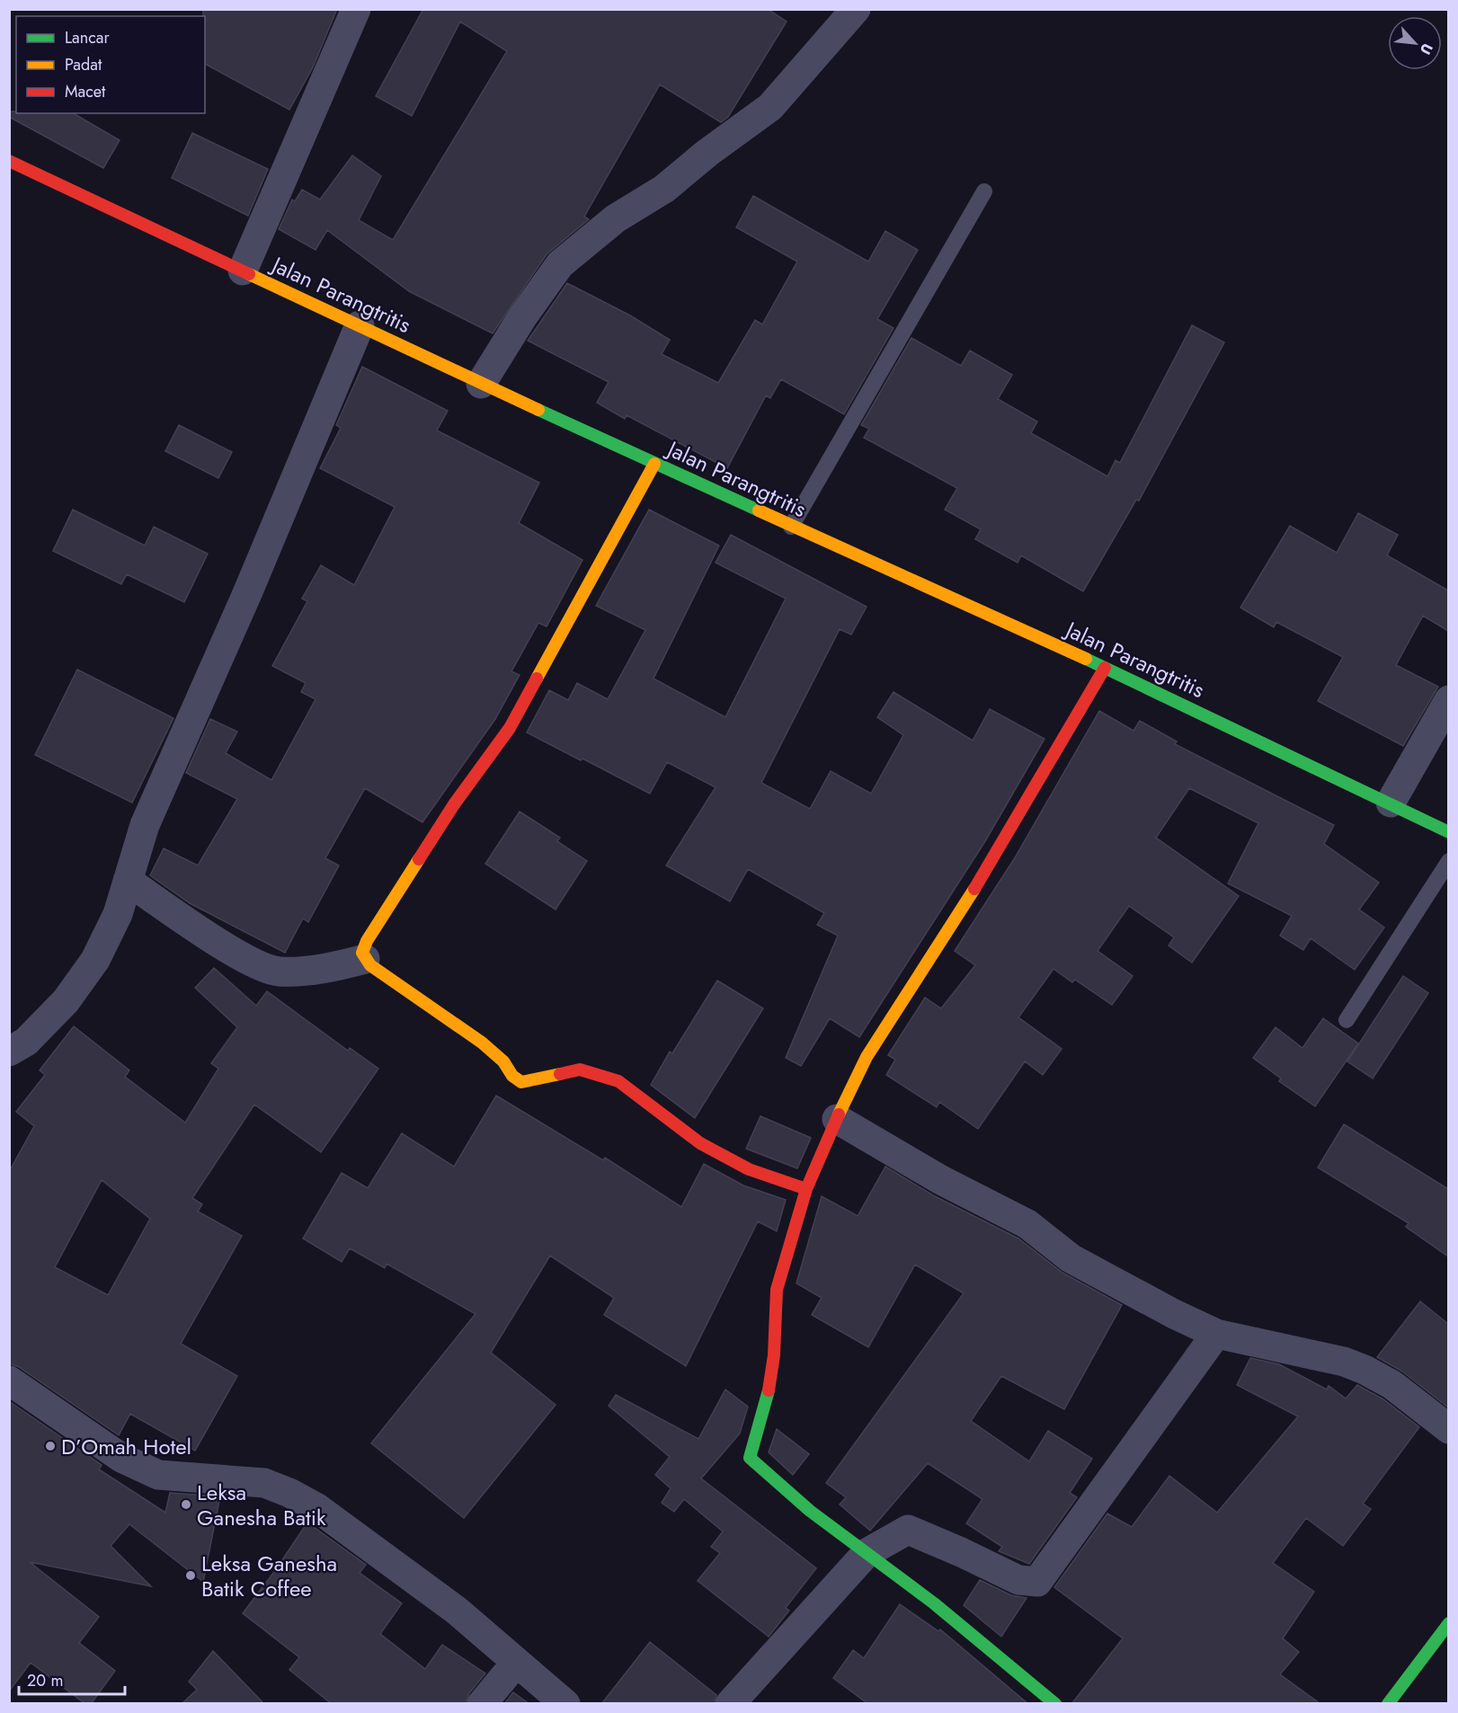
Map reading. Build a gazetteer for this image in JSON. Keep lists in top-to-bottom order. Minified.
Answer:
{"streets":{"street":["Jalan Parangtritis"]},"places":["D’Omah Hotel","Leksa Ganesha Batik","Leksa Ganesha Batik Coffee"],"legend":["Lancar","Padat","Macet"],"scale_bar":"20 m","north":"bottom right"}
